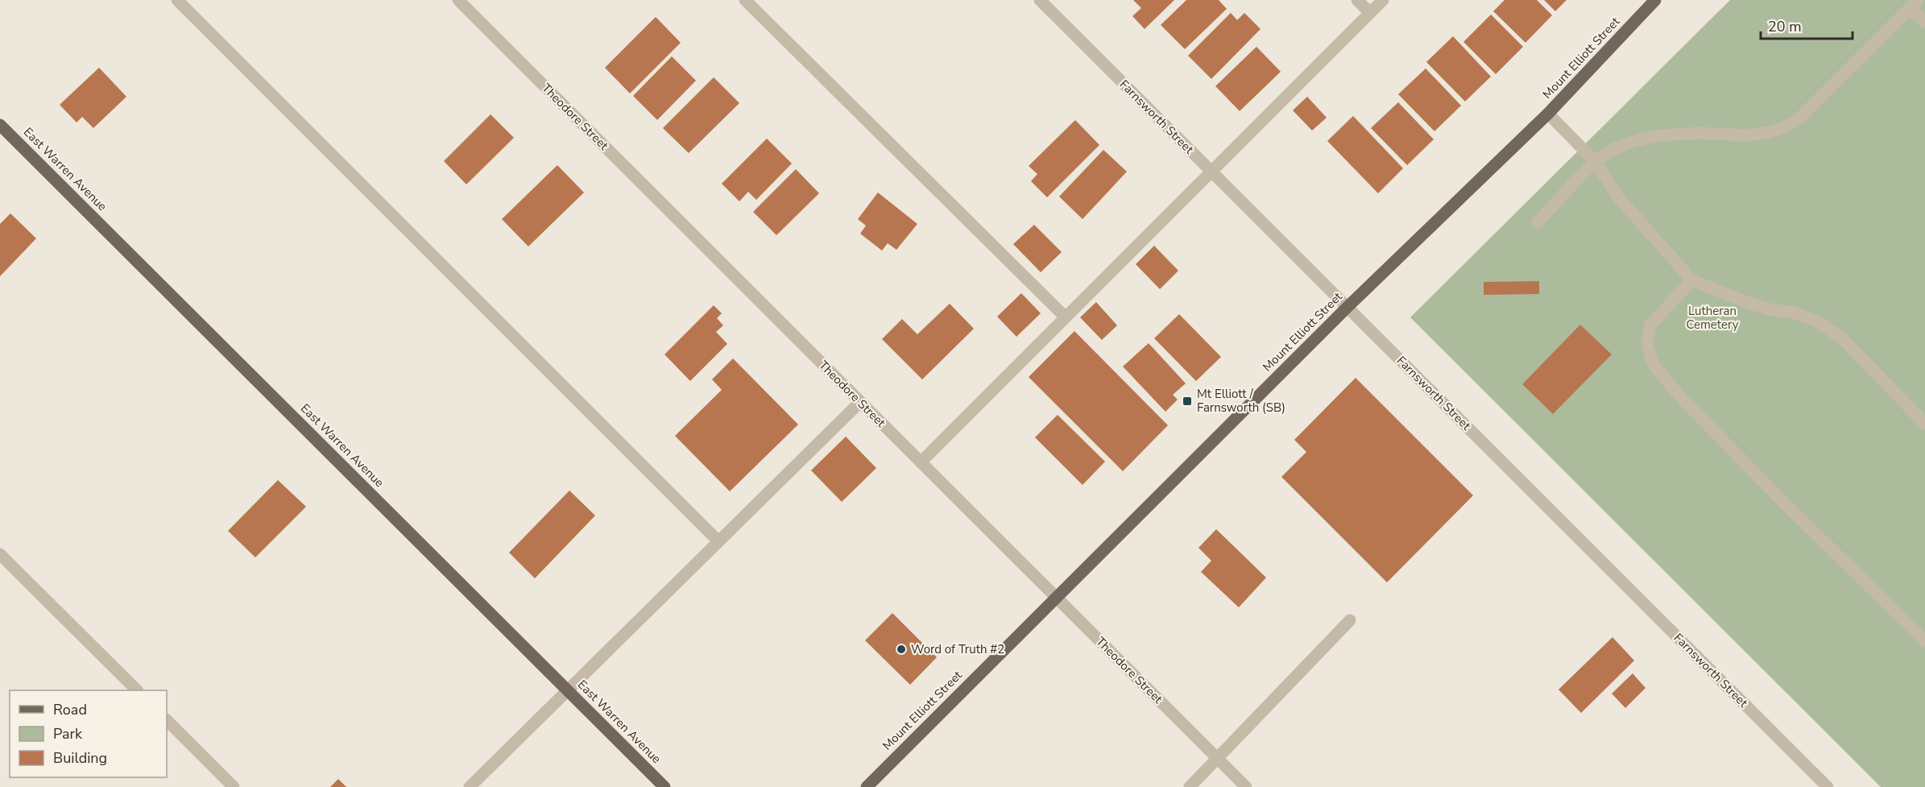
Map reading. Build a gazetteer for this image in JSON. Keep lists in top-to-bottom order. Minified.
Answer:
{"streets":{"main road":["Mount Elliott Street","East Warren Avenue"],"street":["Theodore Street","Farnsworth Street"]},"crossings":[["Mount Elliott Street","Theodore Street"],["Mount Elliott Street","Farnsworth Street"]],"parks":["Lutheran Cemetery"],"places":{"transit":["Mt Elliott / Farnsworth (SB)"],"other":["Word of Truth #2"]},"legend":["Road","Park","Building"],"scale_bar":"20 m"}
